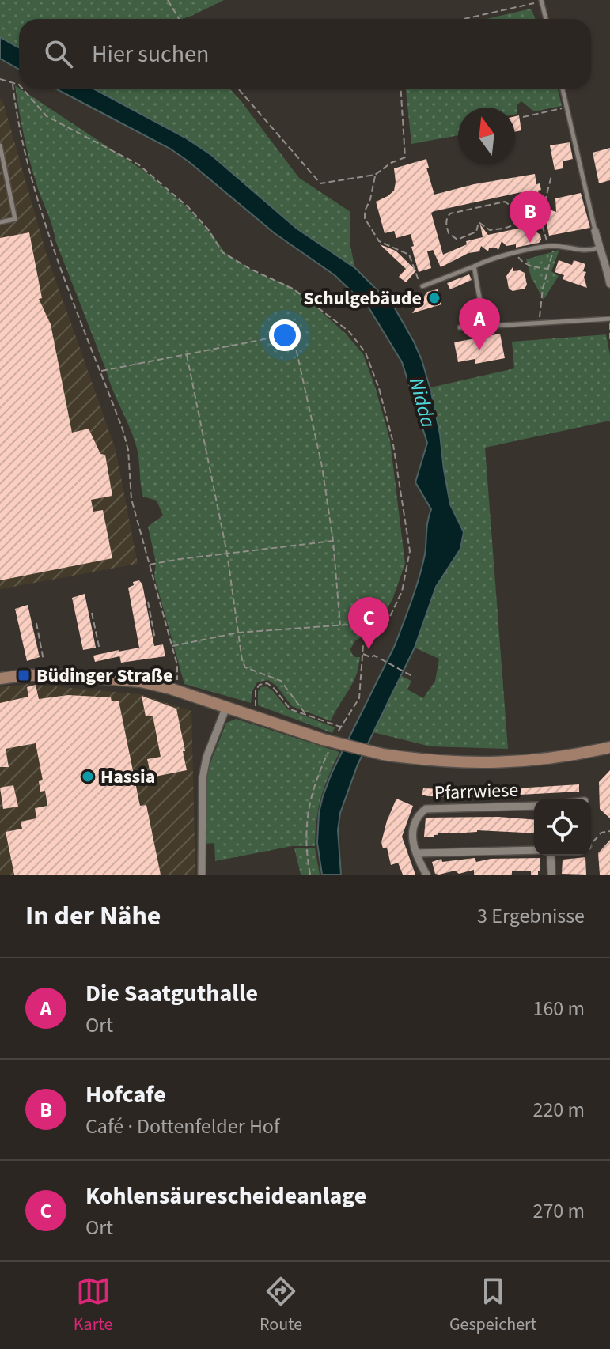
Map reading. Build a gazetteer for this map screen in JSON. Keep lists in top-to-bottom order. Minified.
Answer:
{"streets":{"street":["Pfarrwiese"]},"water":["Nidda"],"places":{"other":["Schulgebäude","Hassia"],"transit":["Büdinger Straße"]},"north":"top","page":{"search":"Hier suchen","pins":["B","A","C"],"heading":["In der Nähe","3 Ergebnisse"],"list":[{"mark":"A","name":"Die Saatguthalle","note":"Ort","value":"160 m"},{"mark":"B","name":"Hofcafe","note":"Café · Dottenfelder Hof","value":"220 m"},{"mark":"C","name":"Kohlensäurescheideanlage","note":"Ort","value":"270 m"}],"nav":["Karte","Route","Gespeichert"]}}
